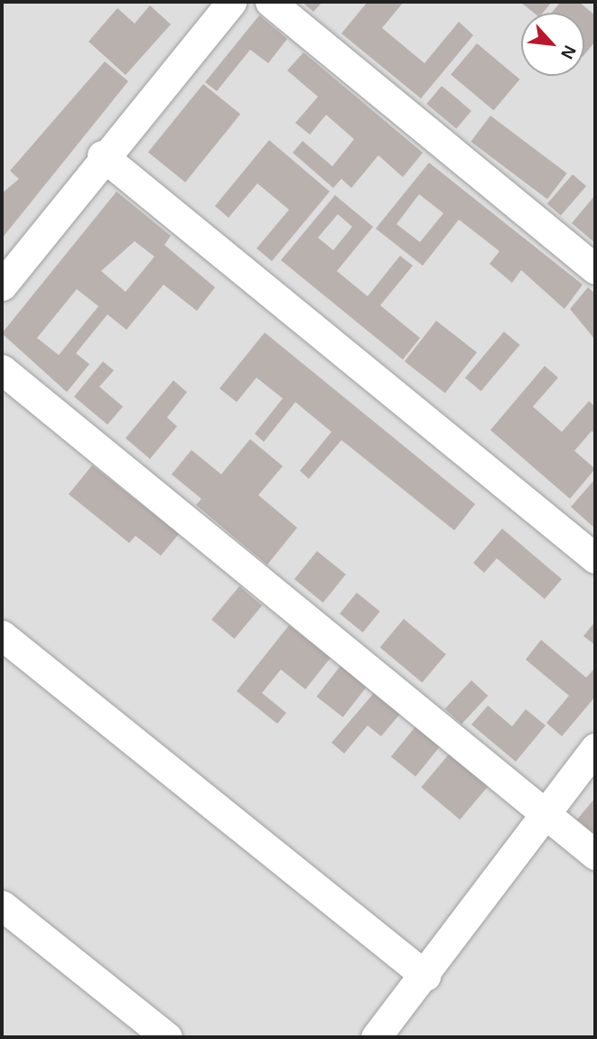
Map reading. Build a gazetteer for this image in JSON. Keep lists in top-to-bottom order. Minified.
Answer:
{"north":"bottom right"}
